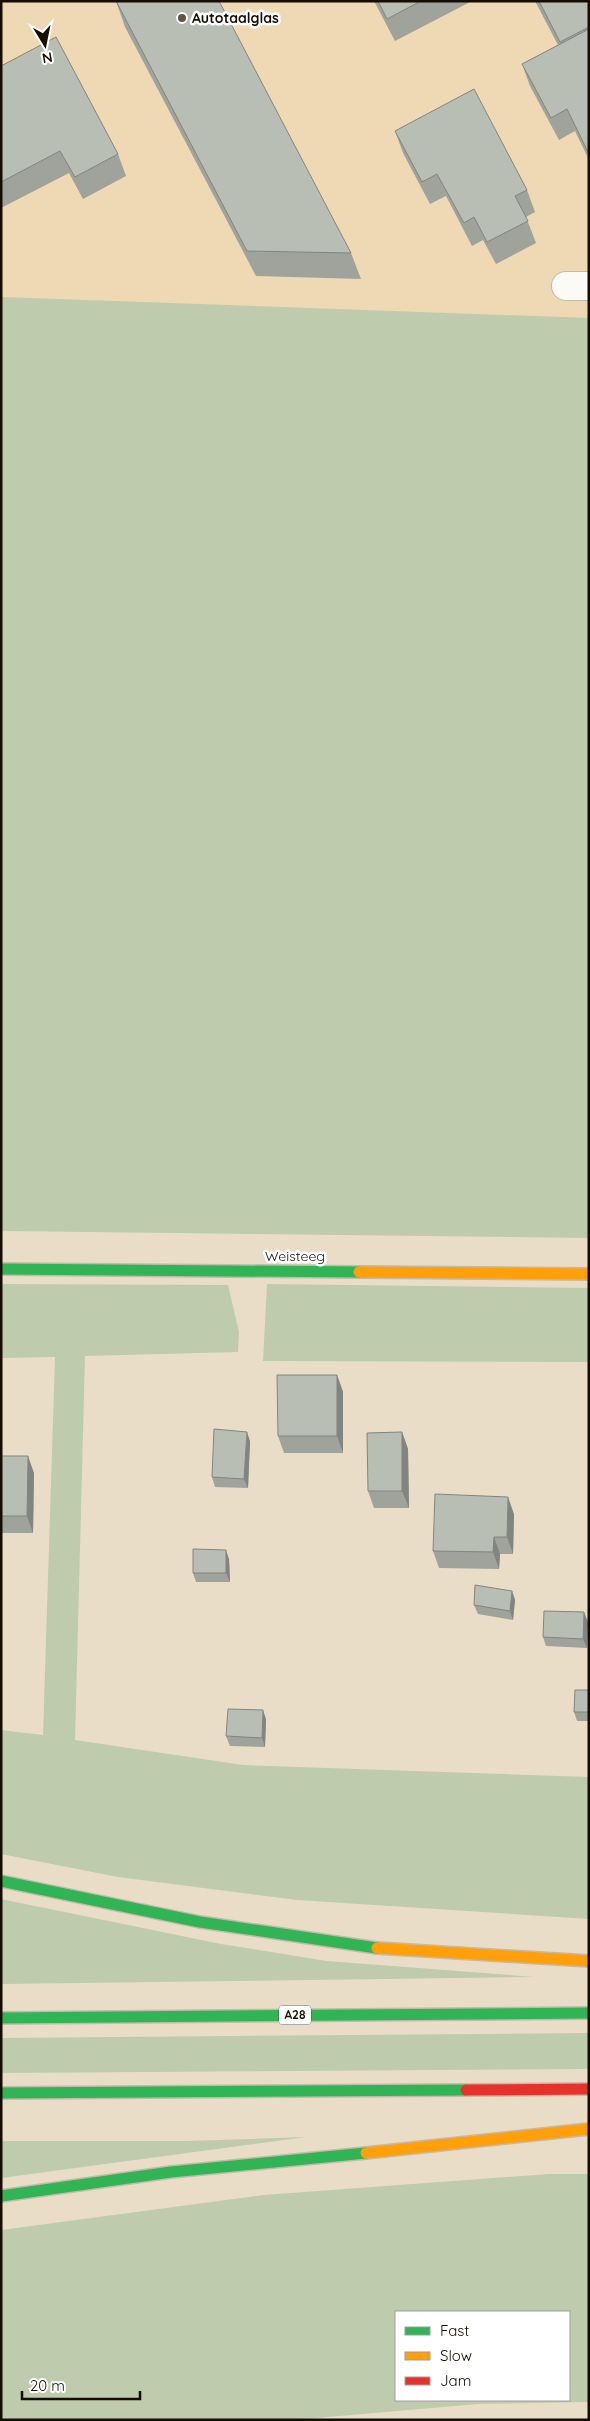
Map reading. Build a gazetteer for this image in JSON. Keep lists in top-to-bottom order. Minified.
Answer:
{"streets":{"main road":["Weisteeg","A28"]},"places":["Autotaalglas"],"legend":["Fast","Slow","Jam"],"scale_bar":"20 m","north":"bottom"}
